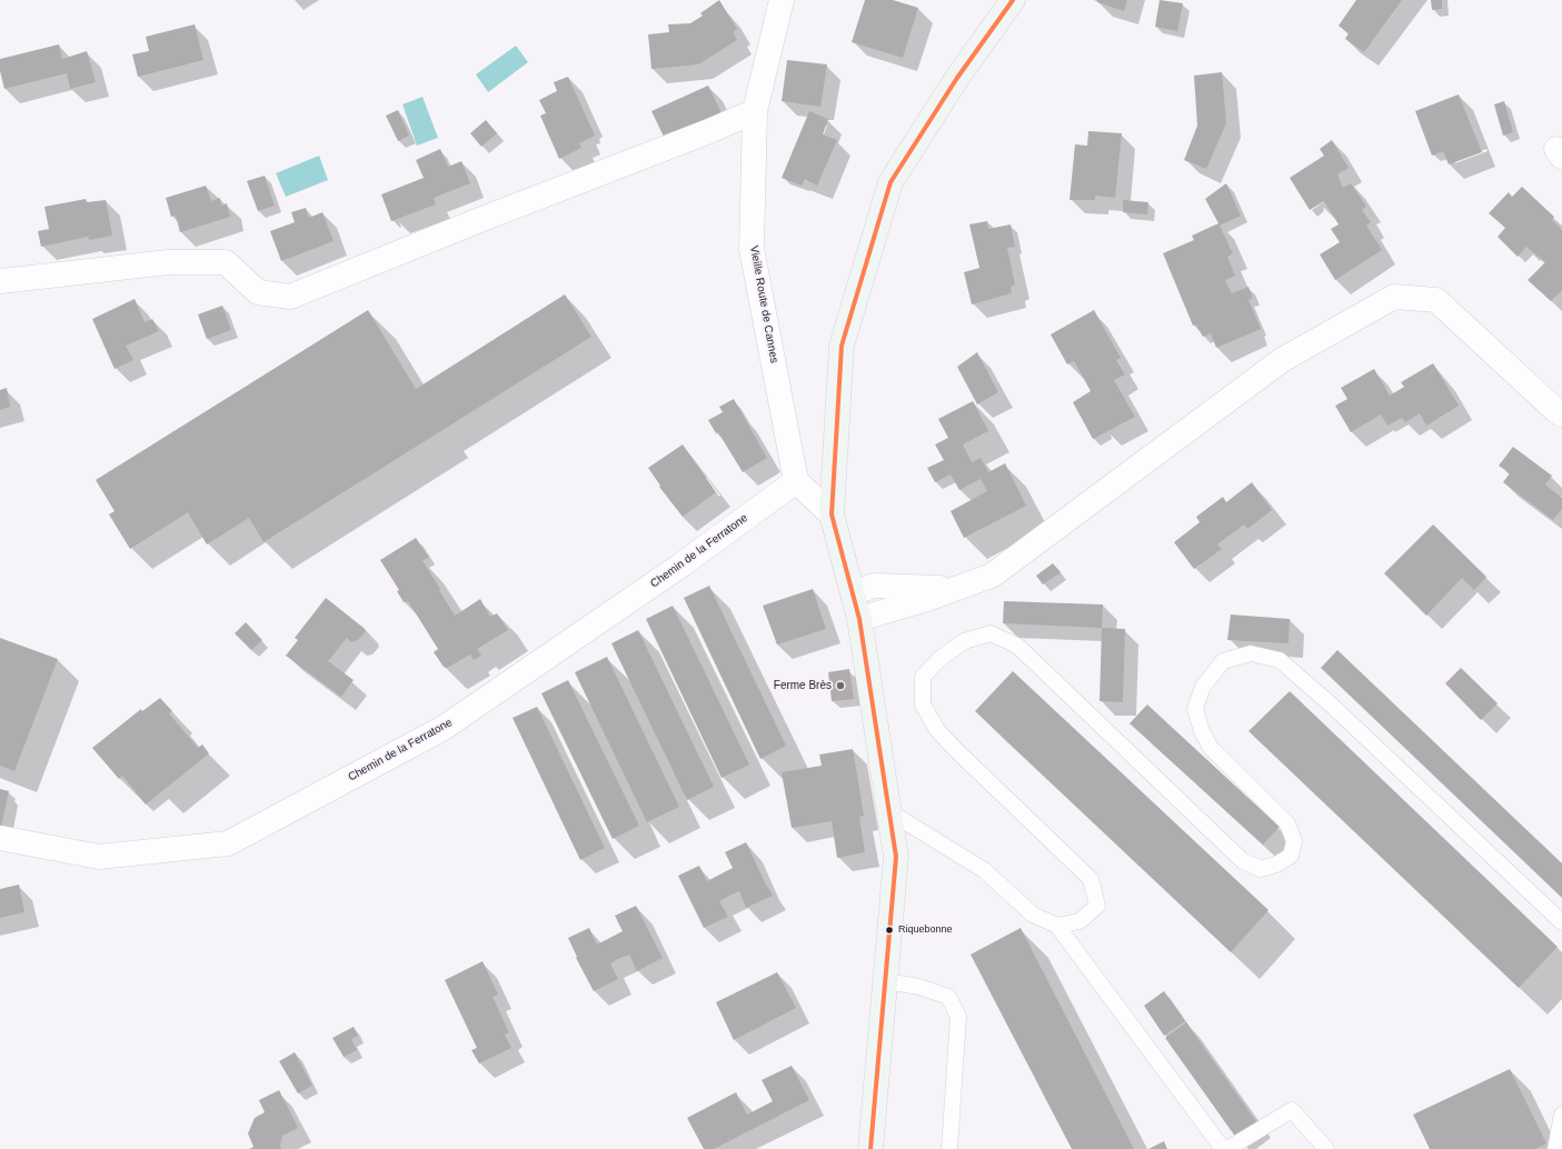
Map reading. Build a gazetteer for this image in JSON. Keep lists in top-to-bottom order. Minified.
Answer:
{"streets":{"street":["Vieille Route de Cannes","Chemin de la Ferratone"]},"crossings":[["Vieille Route de Cannes","Chemin de la Ferratone"]],"places":["Ferme Brès","Riquebonne"]}
